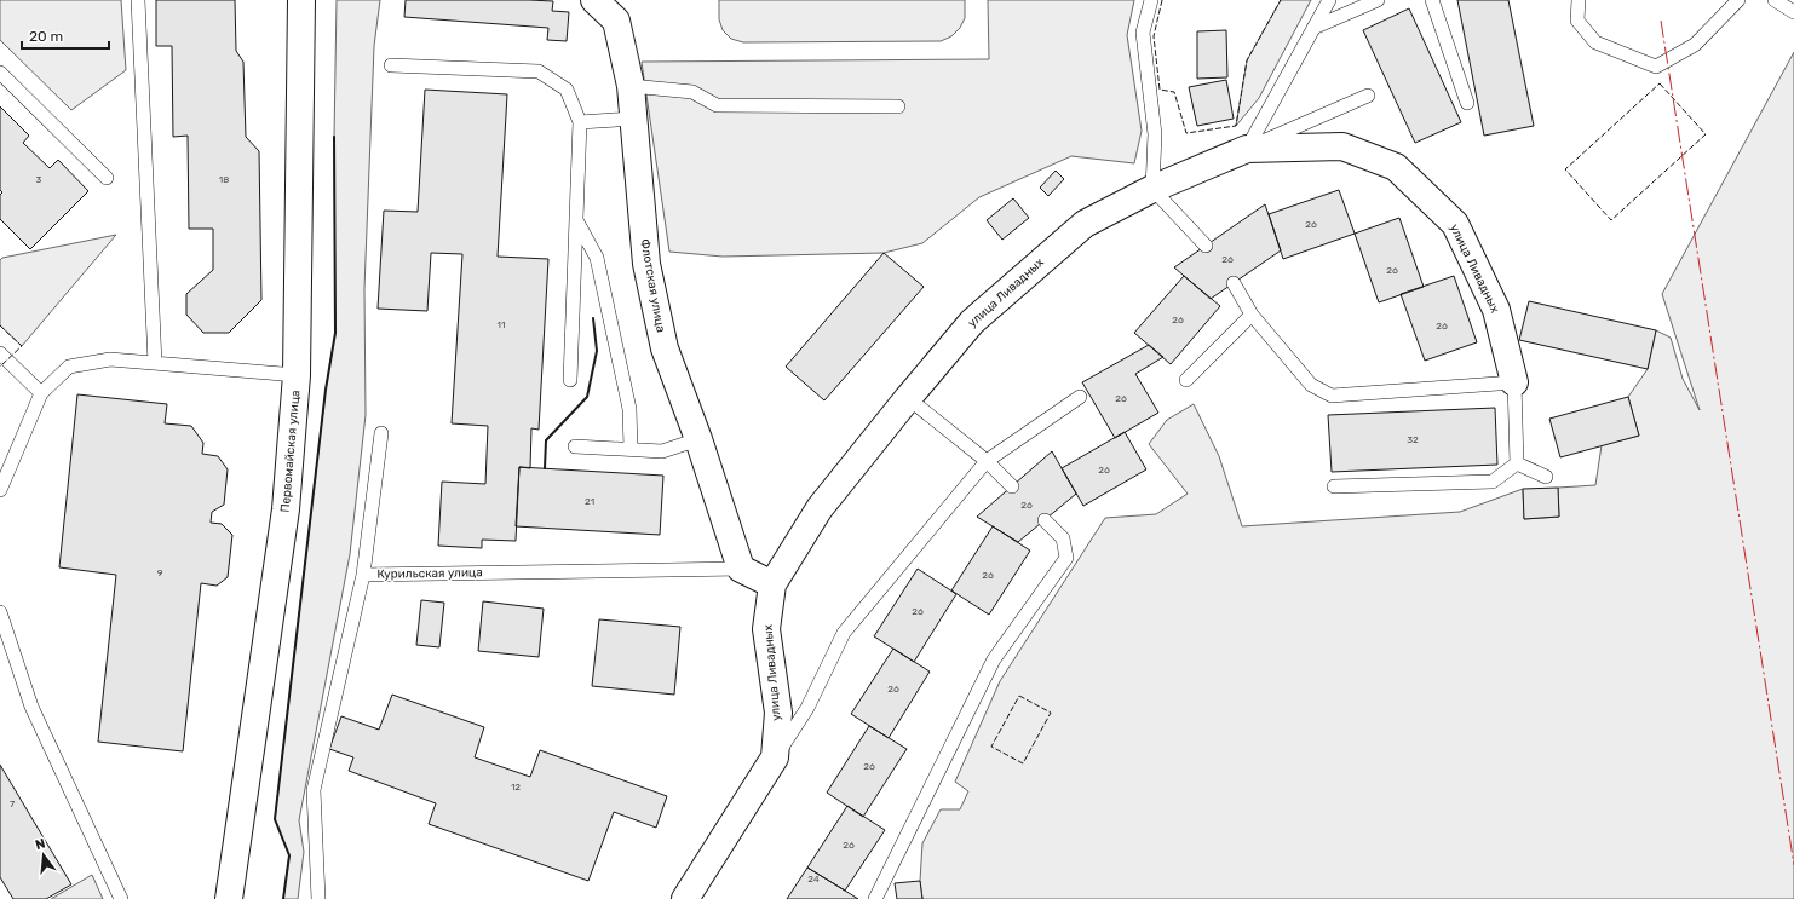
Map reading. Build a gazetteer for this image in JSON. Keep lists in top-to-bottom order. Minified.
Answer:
{"streets":{"street":["улица Ливадных","Флотская улица","Первомайская улица"],"lane":["Курильская улица"]},"crossings":[["Флотская улица","Курильская улица"]],"house_numbers":["3","18","26","26","26","26","11","26","26","32","26","21","26","9","26","26","26","26","12","7","26","24"],"scale_bar":"20 m","north":"top"}
